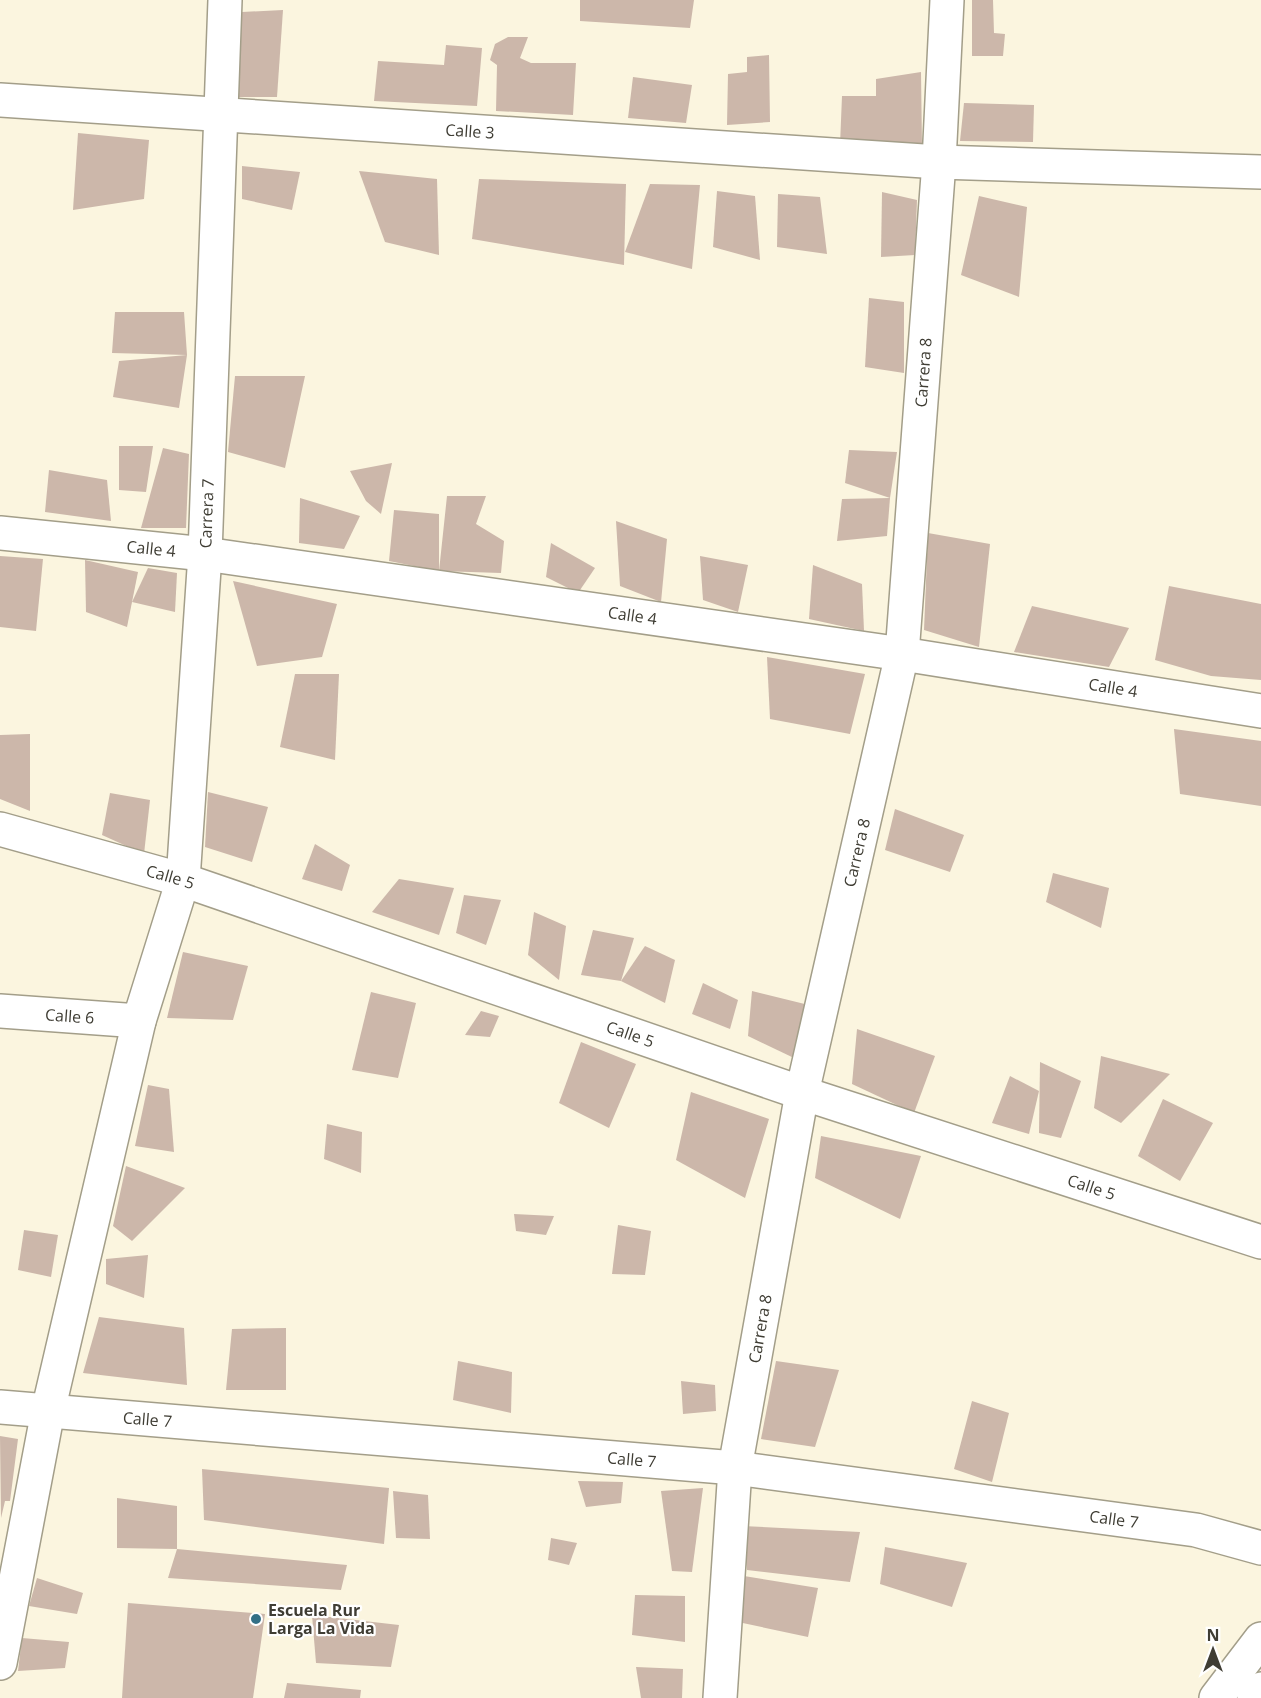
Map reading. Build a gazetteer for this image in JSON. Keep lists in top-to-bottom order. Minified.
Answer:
{"streets":{"street":["Calle 3","Carrera 8","Carrera 7","Calle 4","Calle 5","Calle 6","Calle 7"]},"crossings":[["Calle 3","Carrera 8"],["Calle 3","Carrera 7"],["Carrera 8","Calle 4"],["Carrera 8","Calle 5"],["Carrera 8","Calle 7"],["Carrera 7","Calle 4"],["Carrera 7","Calle 5"],["Carrera 7","Calle 6"],["Carrera 7","Calle 7"]],"places":["Escuela Rur Larga La Vida"],"north":"top"}
